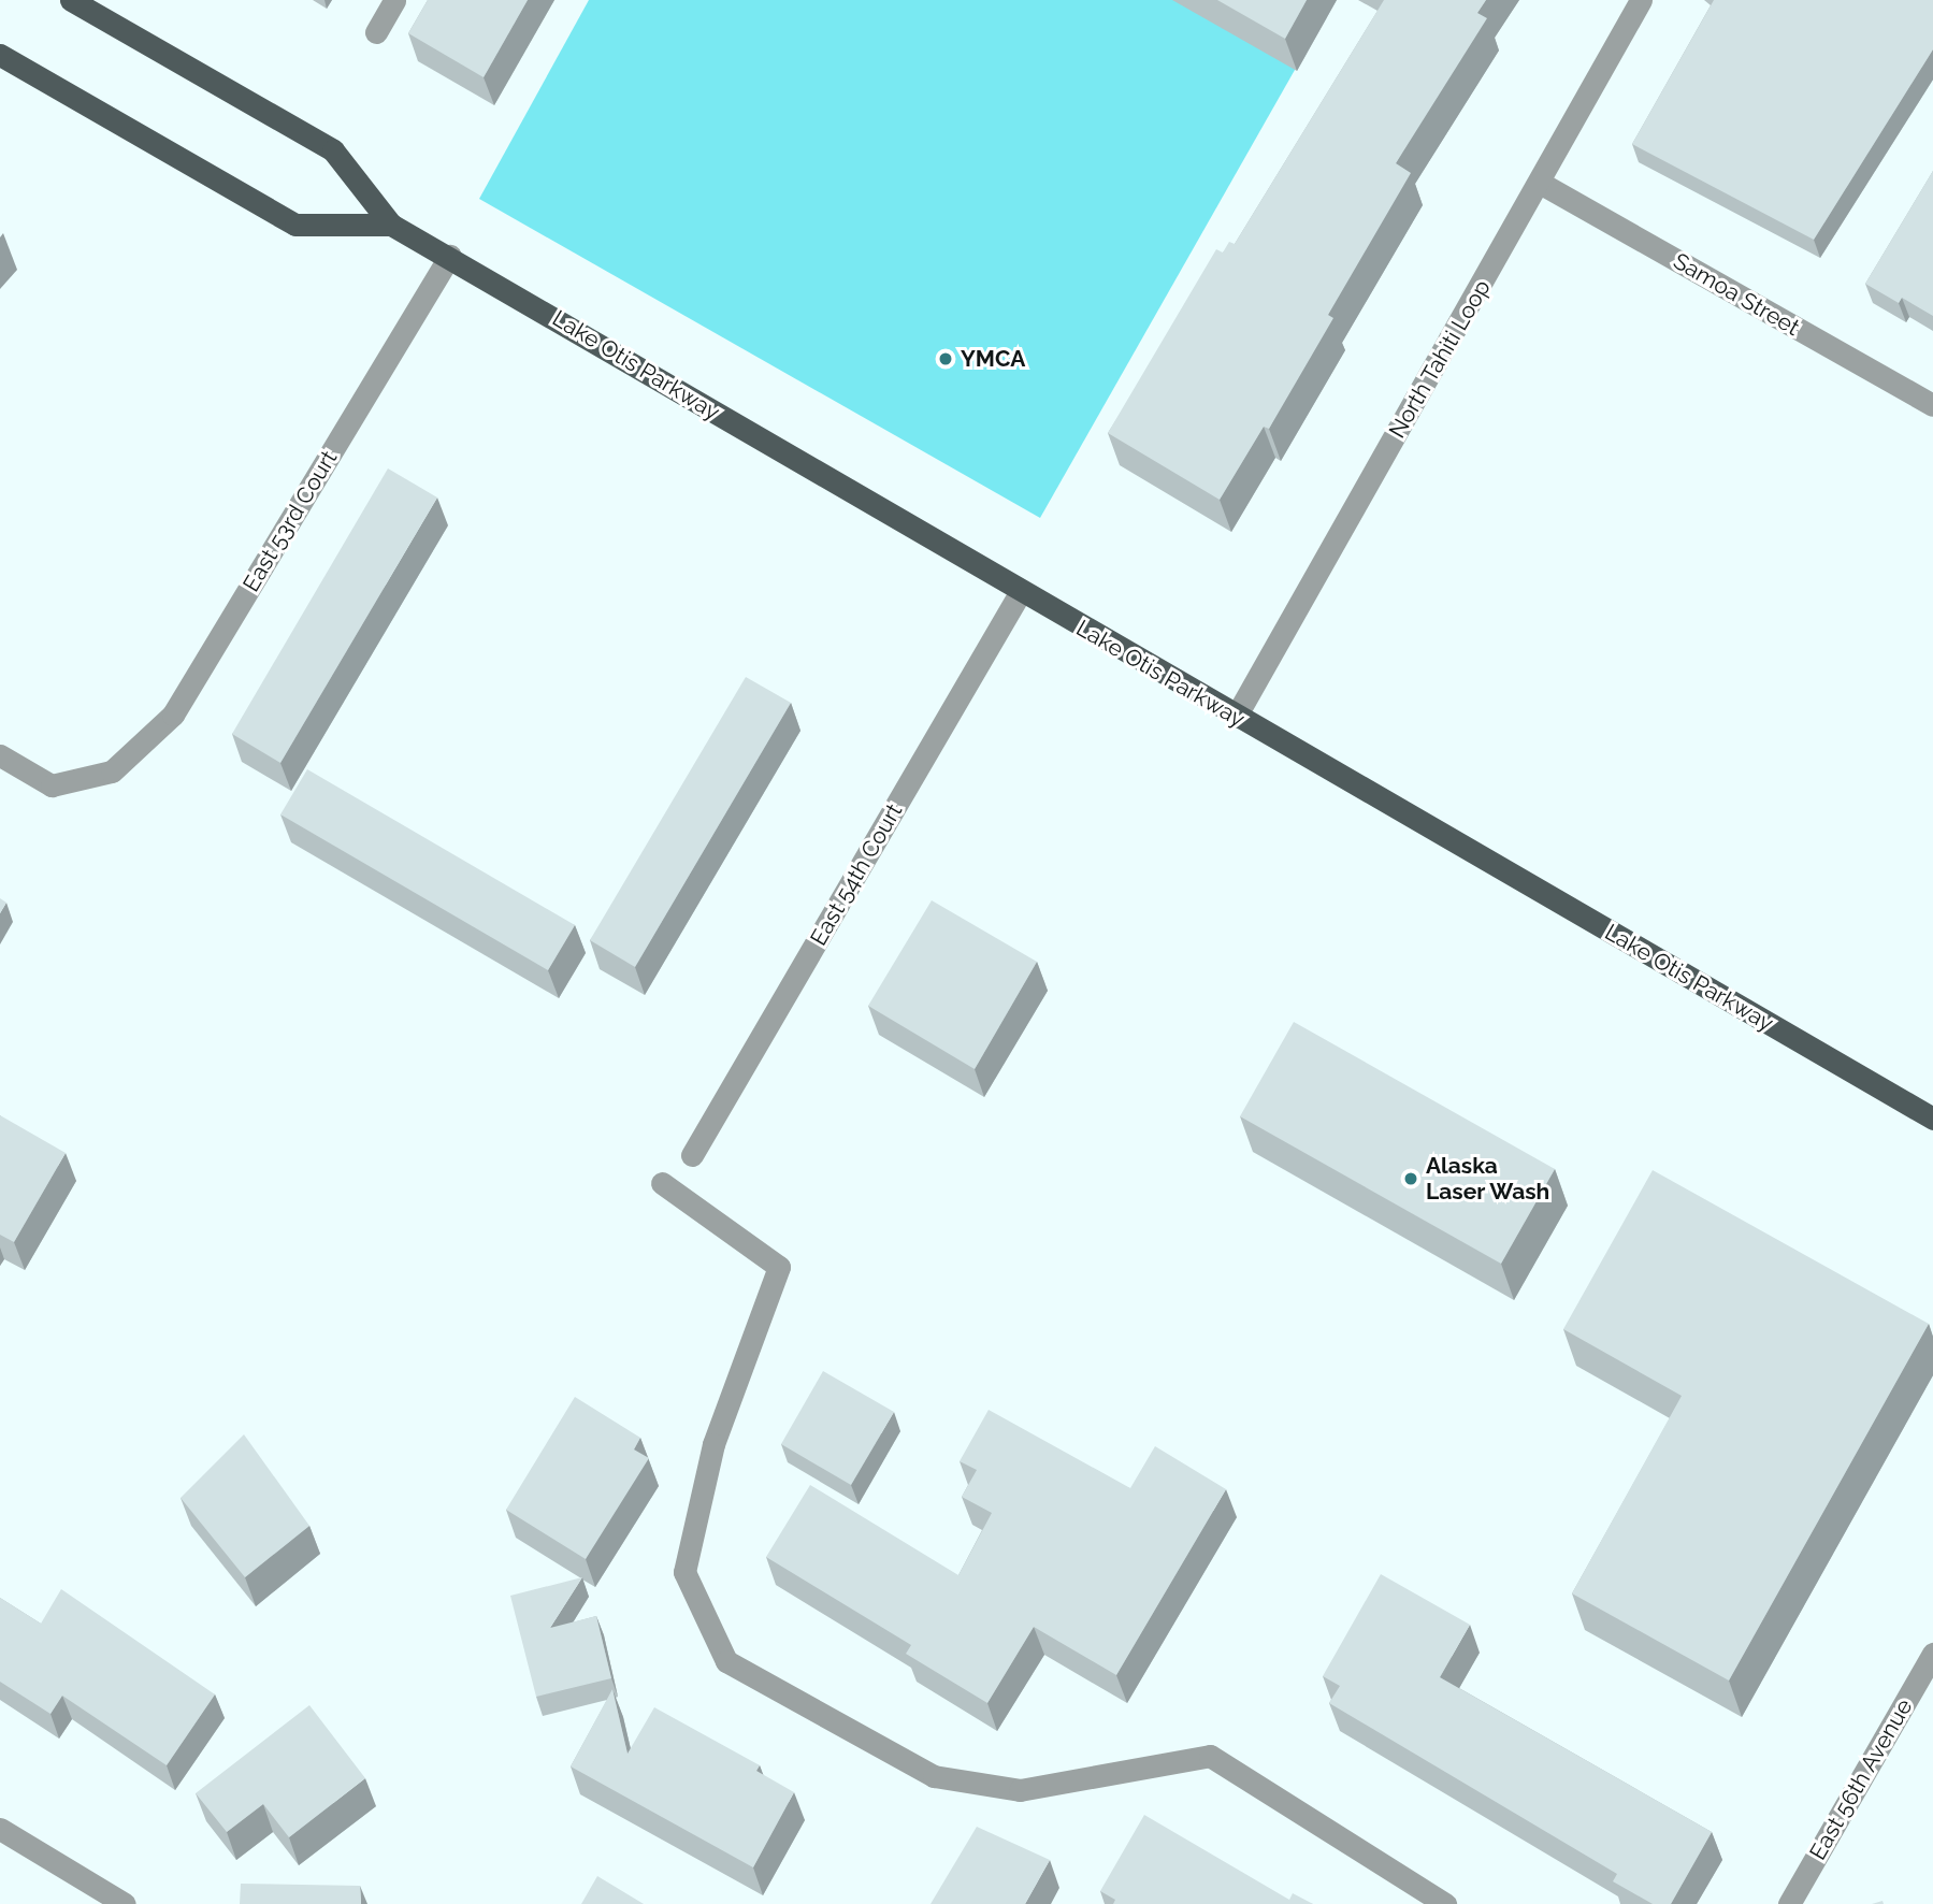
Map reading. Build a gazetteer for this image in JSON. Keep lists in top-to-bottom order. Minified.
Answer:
{"streets":{"main road":["Lake Otis Parkway"],"street":["Samoa Street","North Tahiti Loop","East 53rd Court","East 54th Court","East 56th Avenue"]},"crossings":[["Samoa Street","North Tahiti Loop"],["North Tahiti Loop","Lake Otis Parkway"],["Lake Otis Parkway","East 53rd Court"],["Lake Otis Parkway","East 54th Court"]],"places":["YMCA","Alaska Laser Wash"]}
